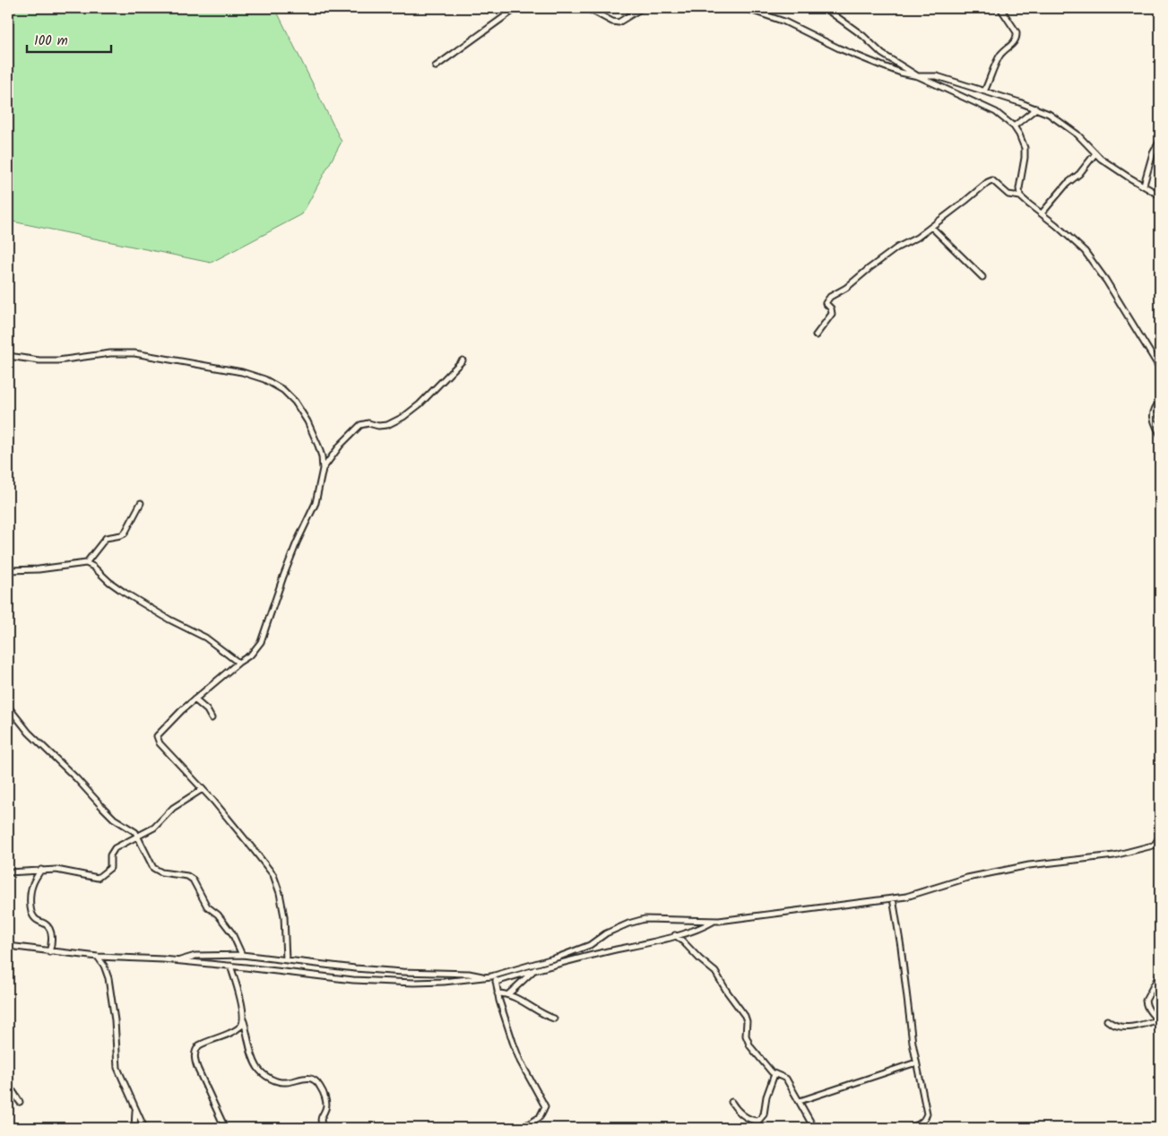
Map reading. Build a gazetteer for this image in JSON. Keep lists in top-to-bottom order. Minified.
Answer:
{"scale_bar":"100 m"}
